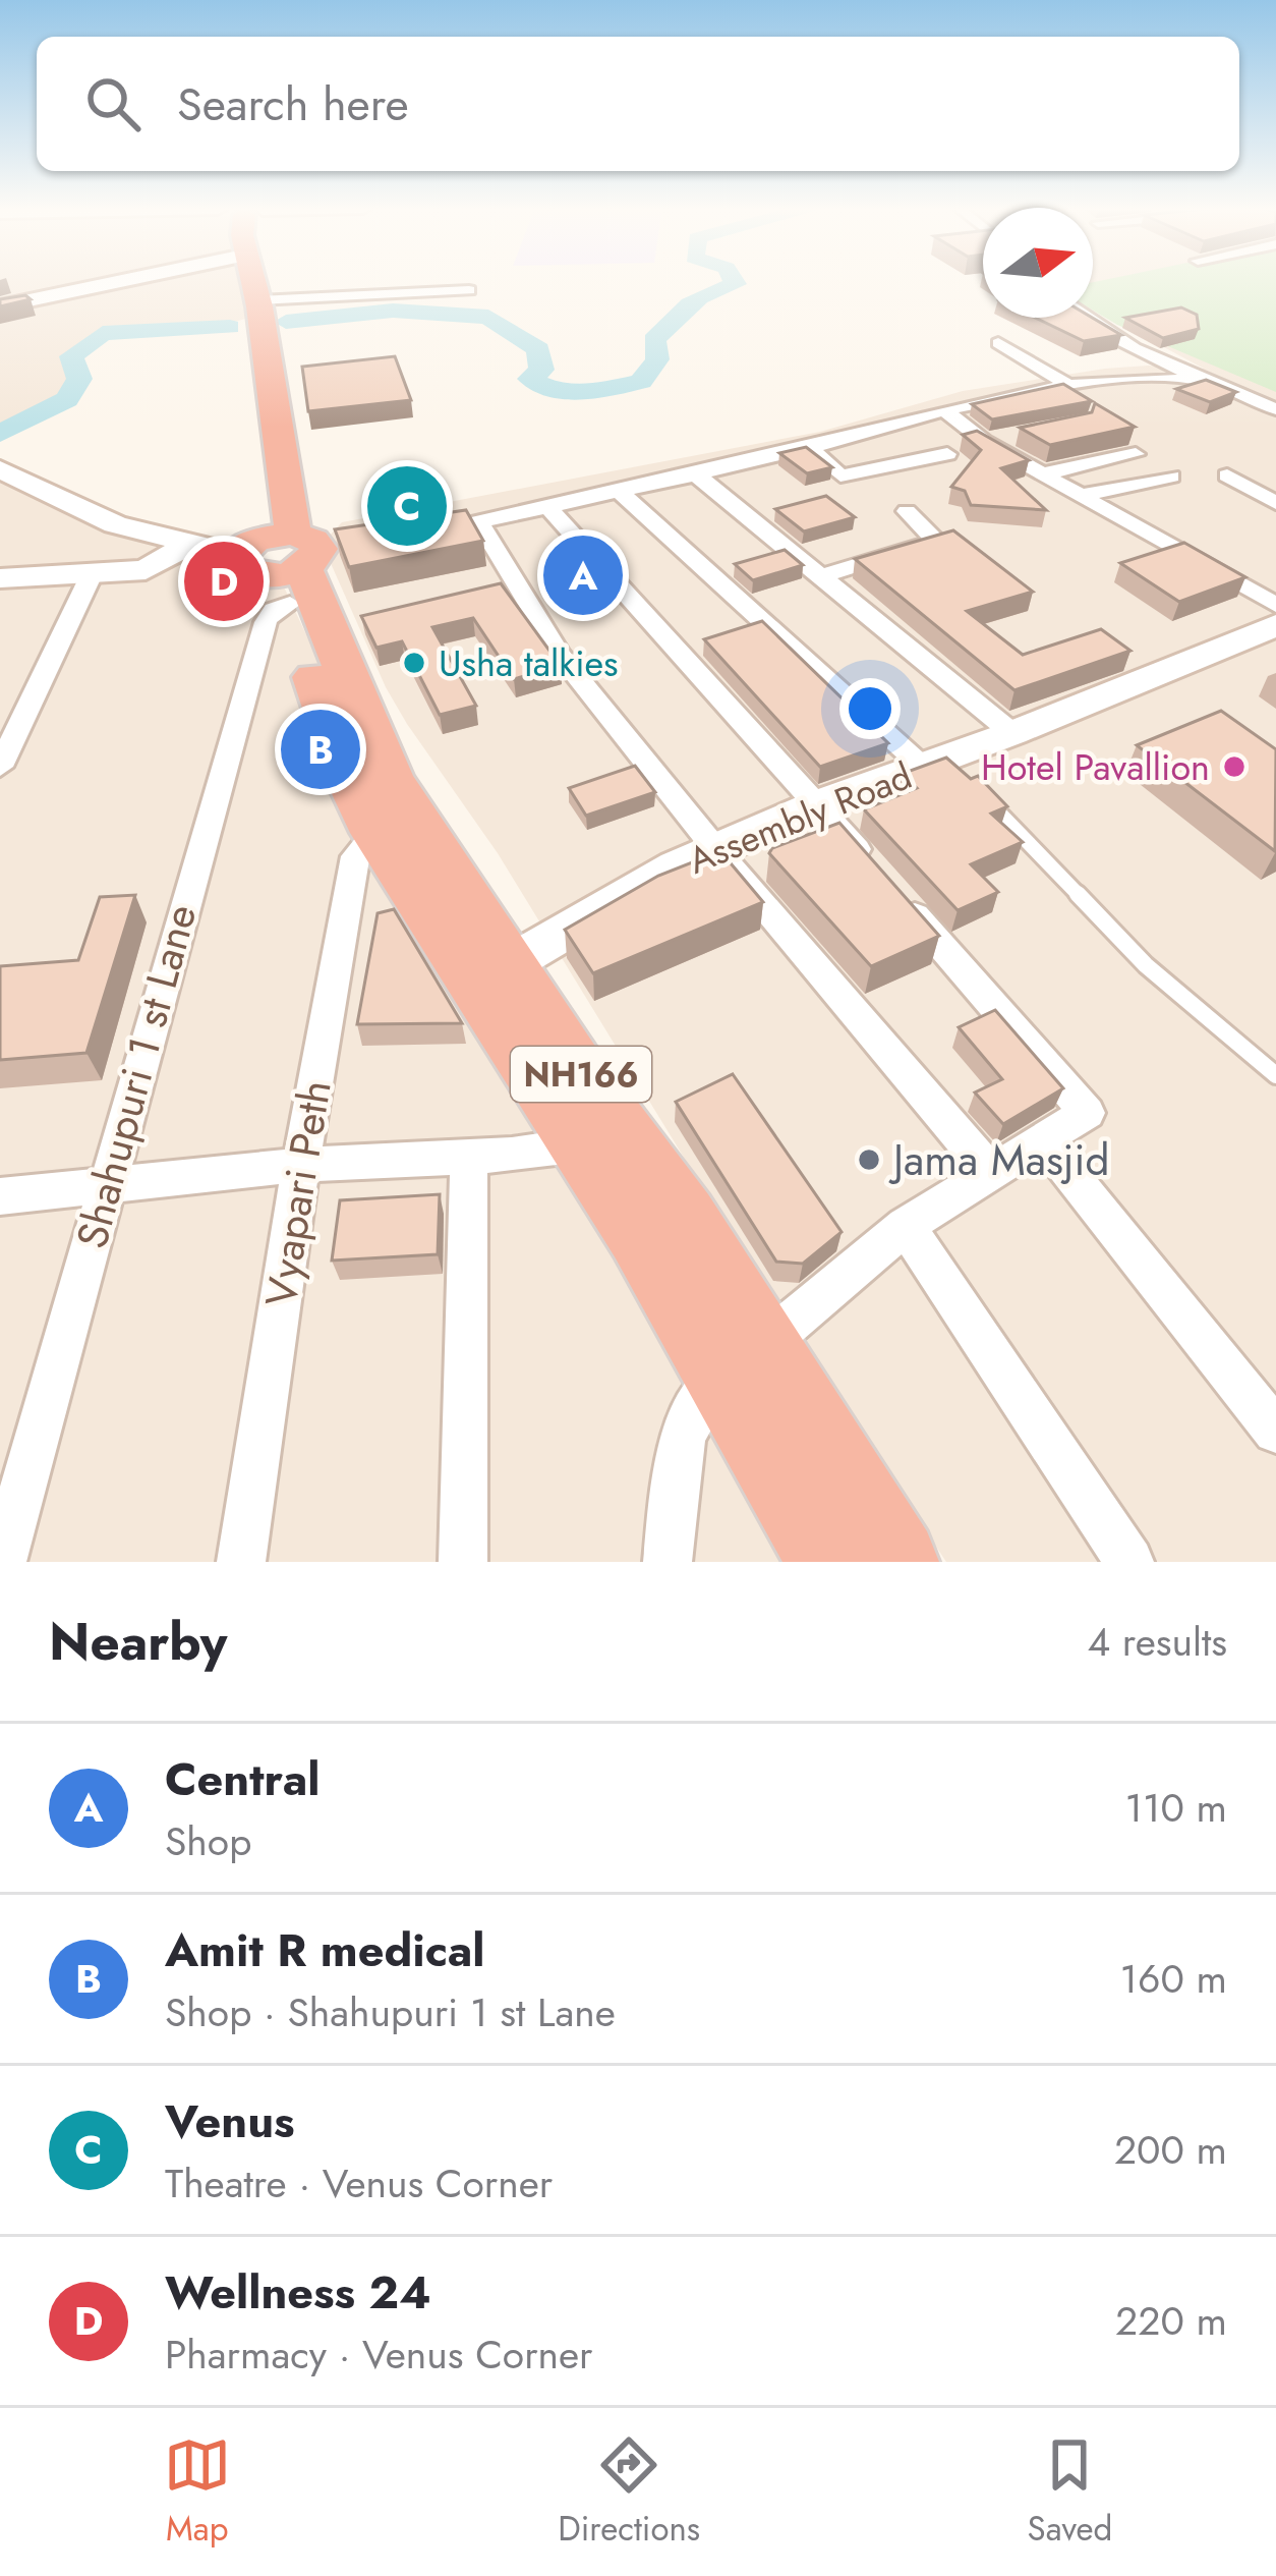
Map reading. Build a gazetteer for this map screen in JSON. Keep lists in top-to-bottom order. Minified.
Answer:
{"streets":{"highway":["NH166"],"street":["Assembly Road","Shahupuri 1 st Lane","Vyapari Peth"]},"crossings":[["Assembly Road","NH166"],["NH166","Shahupuri 1 st Lane"],["NH166","Vyapari Peth"]],"places":["Usha talkies","Hotel Pavallion","Jama Masjid"],"north":"right","page":{"search":"Search here","pins":["C","A","D","B"],"heading":["Nearby","4 results"],"list":[{"mark":"A","name":"Central","note":"Shop","value":"110 m"},{"mark":"B","name":"Amit R medical","note":"Shop · Shahupuri 1 st Lane","value":"160 m"},{"mark":"C","name":"Venus","note":"Theatre · Venus Corner","value":"200 m"},{"mark":"D","name":"Wellness 24","note":"Pharmacy · Venus Corner","value":"220 m"}],"nav":["Map","Directions","Saved"]}}
